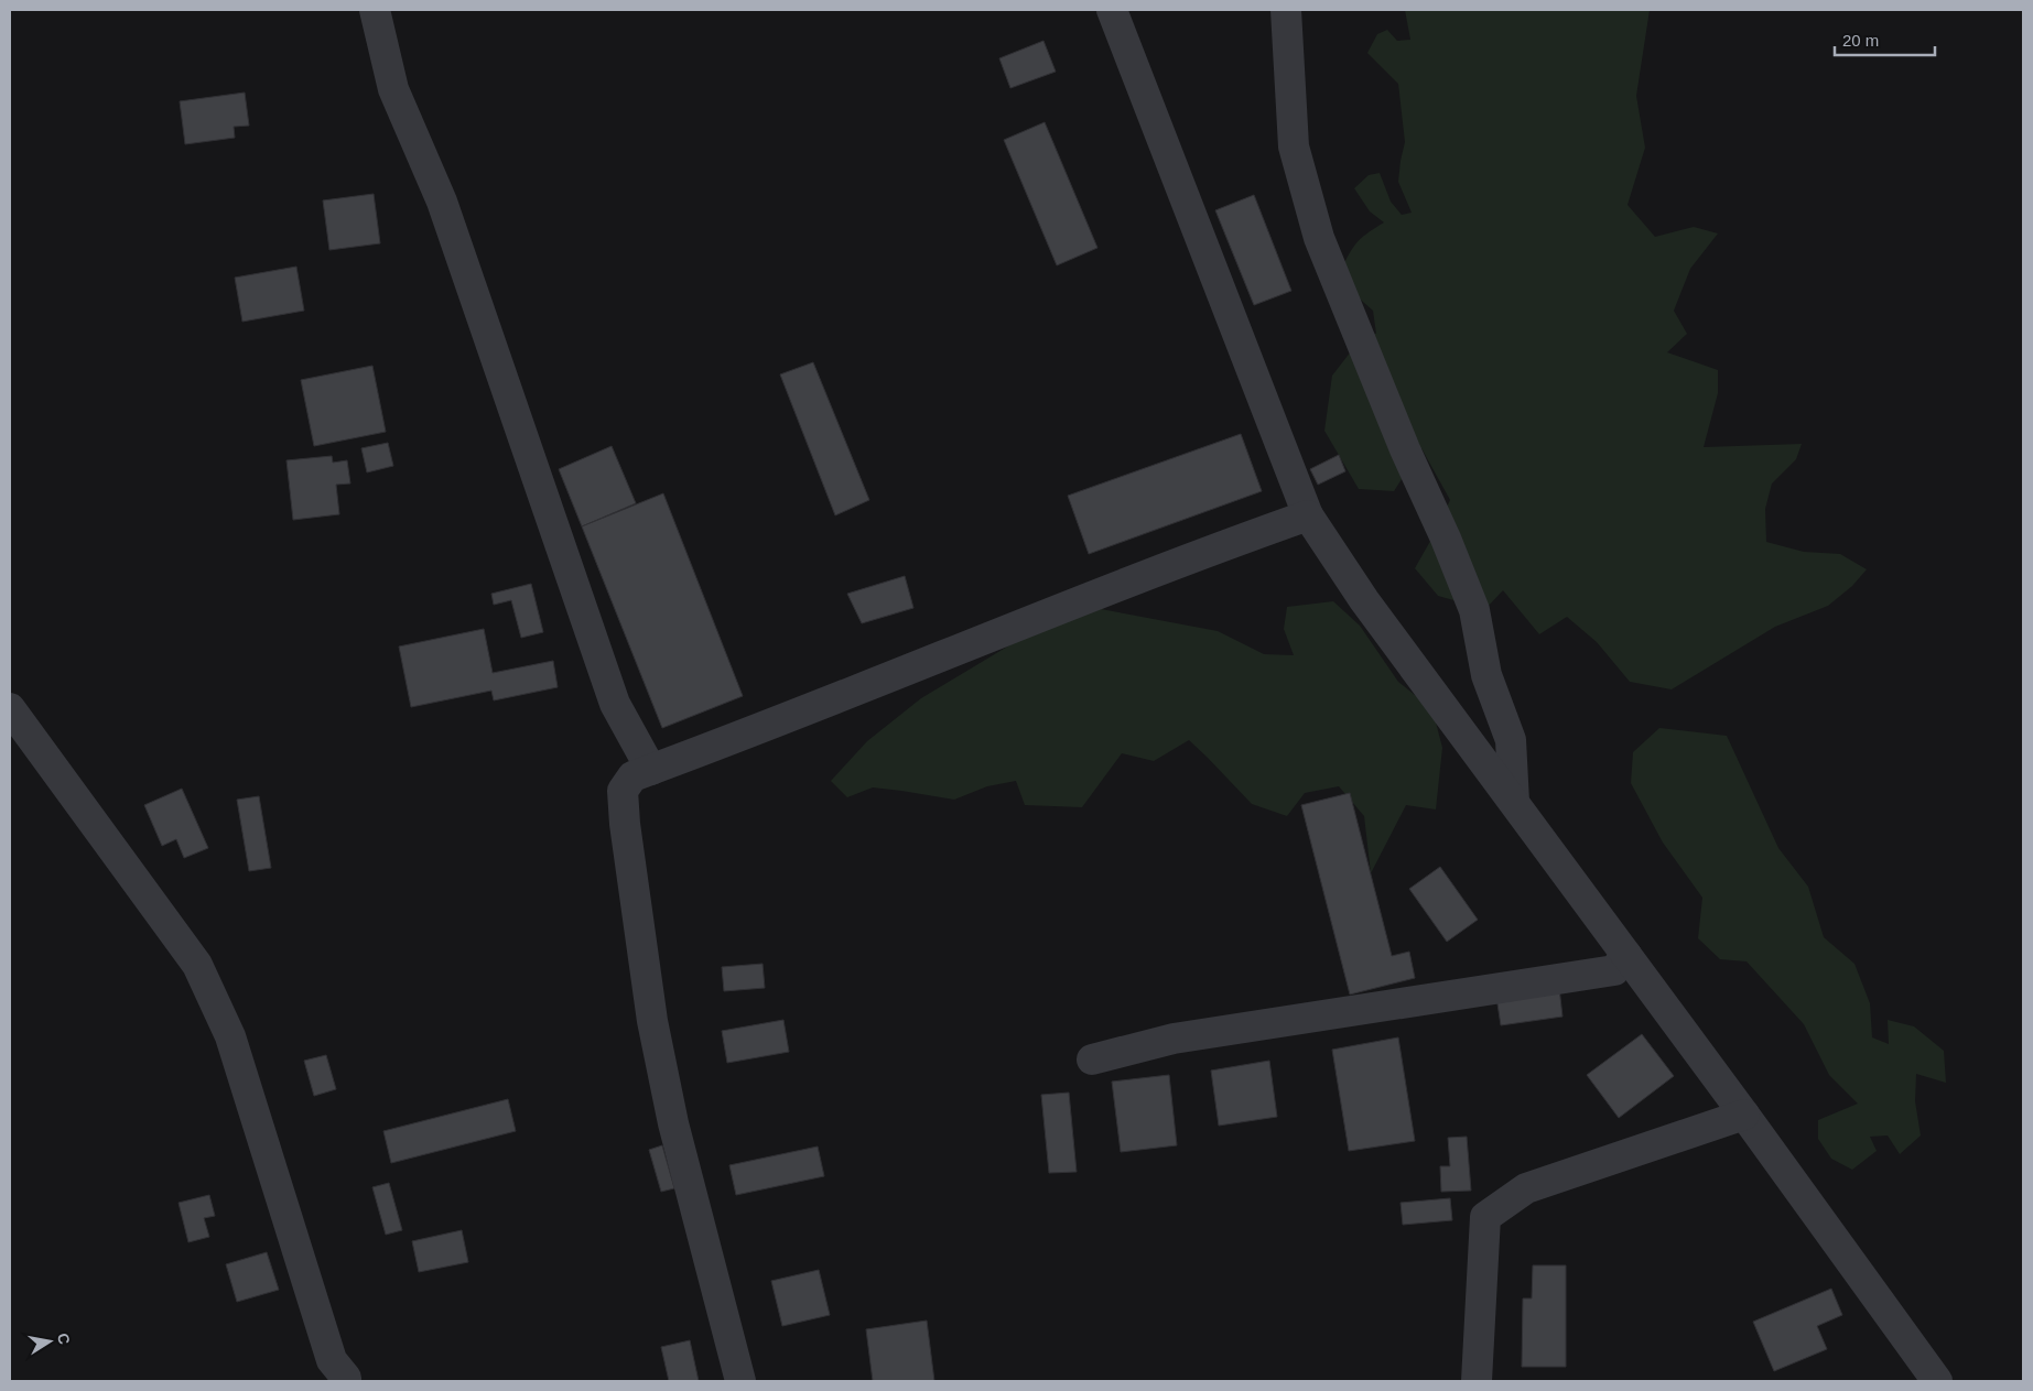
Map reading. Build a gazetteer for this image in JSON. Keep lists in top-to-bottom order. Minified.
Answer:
{"scale_bar":"20 m","north":"right"}
